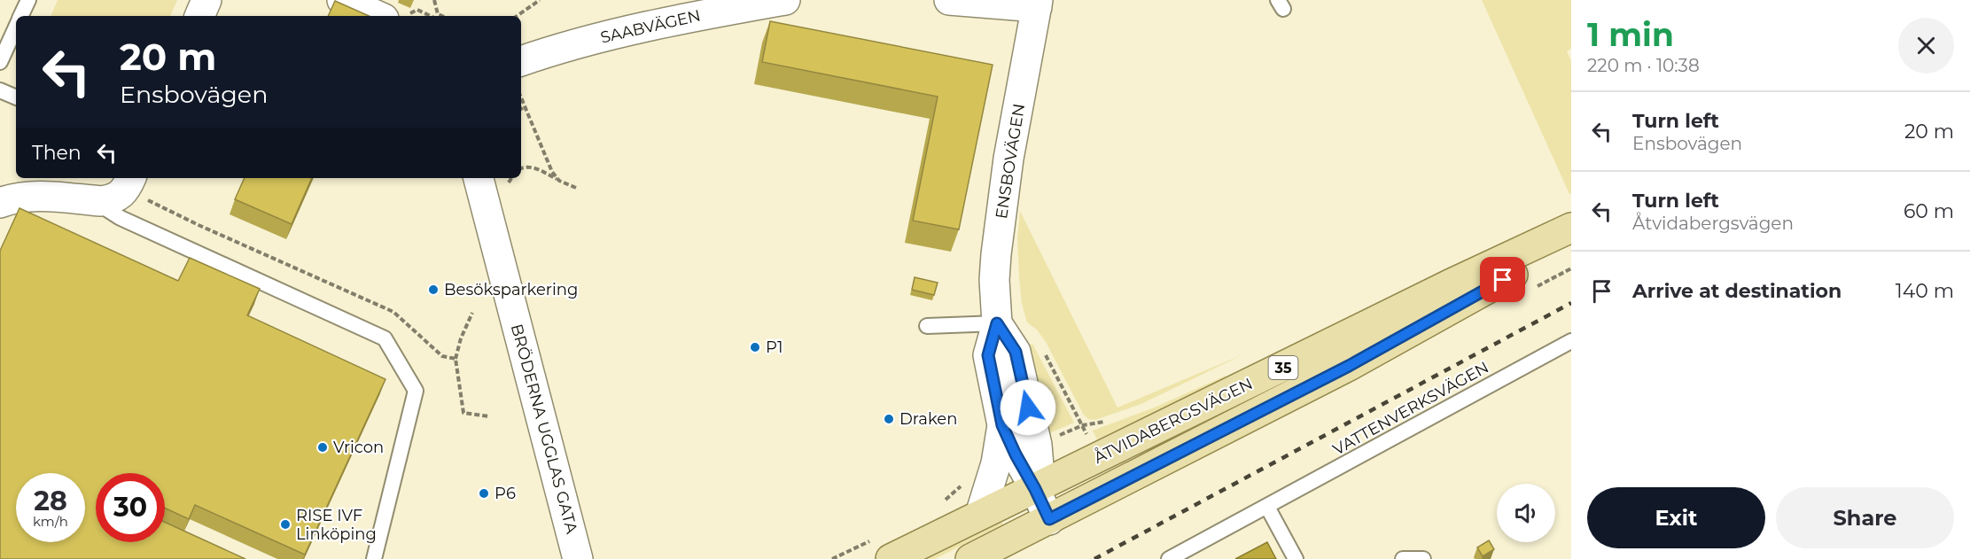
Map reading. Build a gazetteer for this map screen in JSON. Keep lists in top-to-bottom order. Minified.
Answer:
{"streets":{"main road":["35","ÅTVIDABERGSVÄGEN"],"street":["SAABVÄGEN","ENSBOVÄGEN","BRÖDERNA UGGLAS GATA"],"lane":["VATTENVERKSVÄGEN"]},"crossings":[["ENSBOVÄGEN","ÅTVIDABERGSVÄGEN"]],"places":["Besöksparkering","P1","Draken","Vricon","P6","RISE IVF Linköping"],"page":{"heading":["1 min","220 m · 10:38"],"turn":["20 m","Ensbovägen"],"list":[{"name":"Turn left","note":"Ensbovägen","value":"20 m"},{"name":"Turn left","note":"Åtvidabergsvägen","value":"60 m"},{"name":"Arrive at destination","value":"140 m"}],"then":"Then","speed":"28 km/h","limit":"30","buttons":["Exit","Share"]}}
